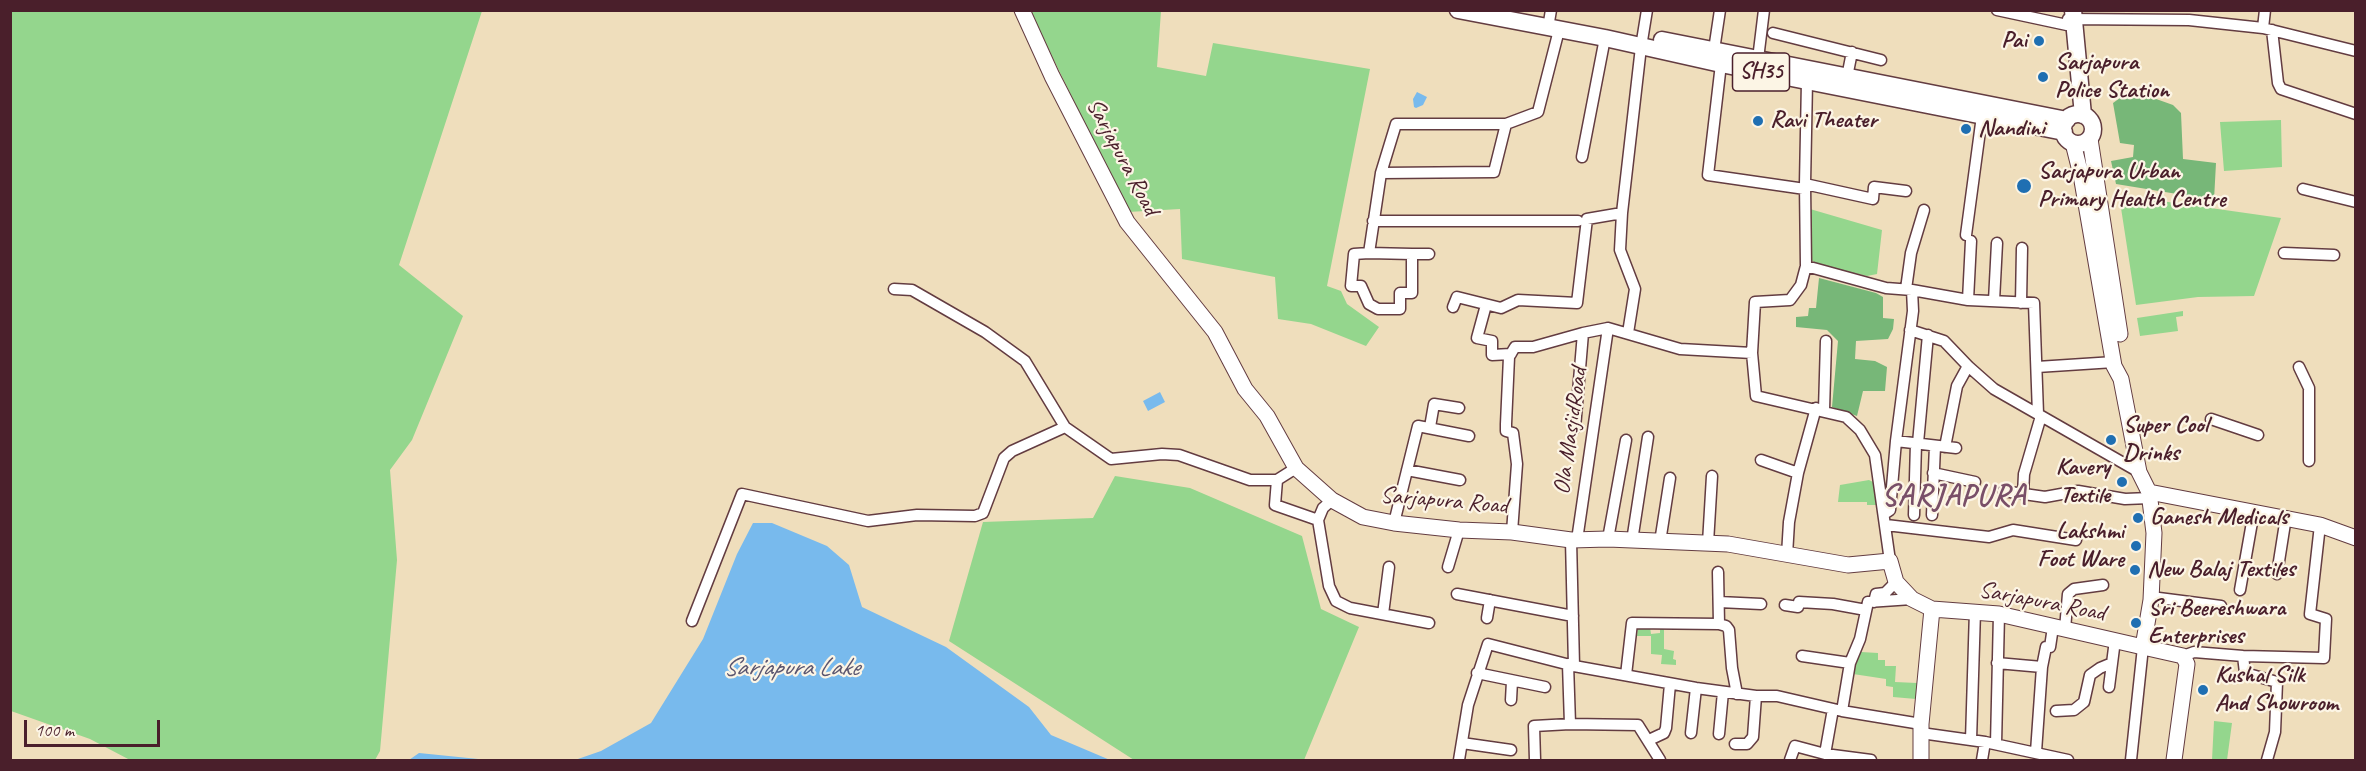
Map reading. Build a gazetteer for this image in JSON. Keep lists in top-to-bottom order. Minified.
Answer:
{"streets":{"main road":["SH35"],"street":["Sarjapura Road","Ola MasjidRoad"]},"crossings":[["Sarjapura Road","Ola MasjidRoad"]],"districts":["SARJAPURA"],"water":["Sarjapura Lake"],"places":["Pai","Sarjapura Police Station","Ravi Theater","Nandini","Sarjapura Urban Primary Health Centre","Super Cool Drinks","Kavery Textile","Ganesh Medicals","Lakshmi Foot Ware","New Balaj Textiles","Sri Beereshwara Enterprises","Kushal Silk And Showroom"],"scale_bar":"100 m"}
